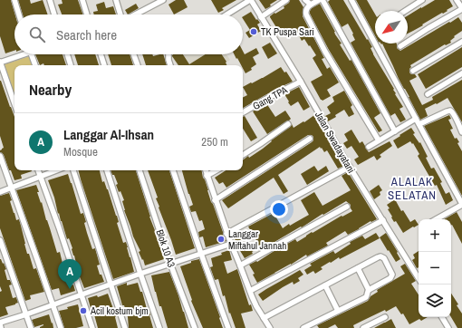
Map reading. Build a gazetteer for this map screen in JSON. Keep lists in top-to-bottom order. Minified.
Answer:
{"streets":{"street":["Gang TPA","Jalan Swadayatani","Blok 10 A3"]},"crossings":[["Gang TPA","Jalan Swadayatani"]],"districts":["ALALAK SELATAN"],"places":["TK Puspa Sari","Langgar Miftahul Jannah","Acil kostum bjm"],"north":"bottom left","page":{"search":"Search here","heading":"Nearby","list":[{"mark":"A","name":"Langgar Al-Ihsan","note":"Mosque","value":"250 m"}],"map_buttons":["+","−"],"pins":"A"}}
